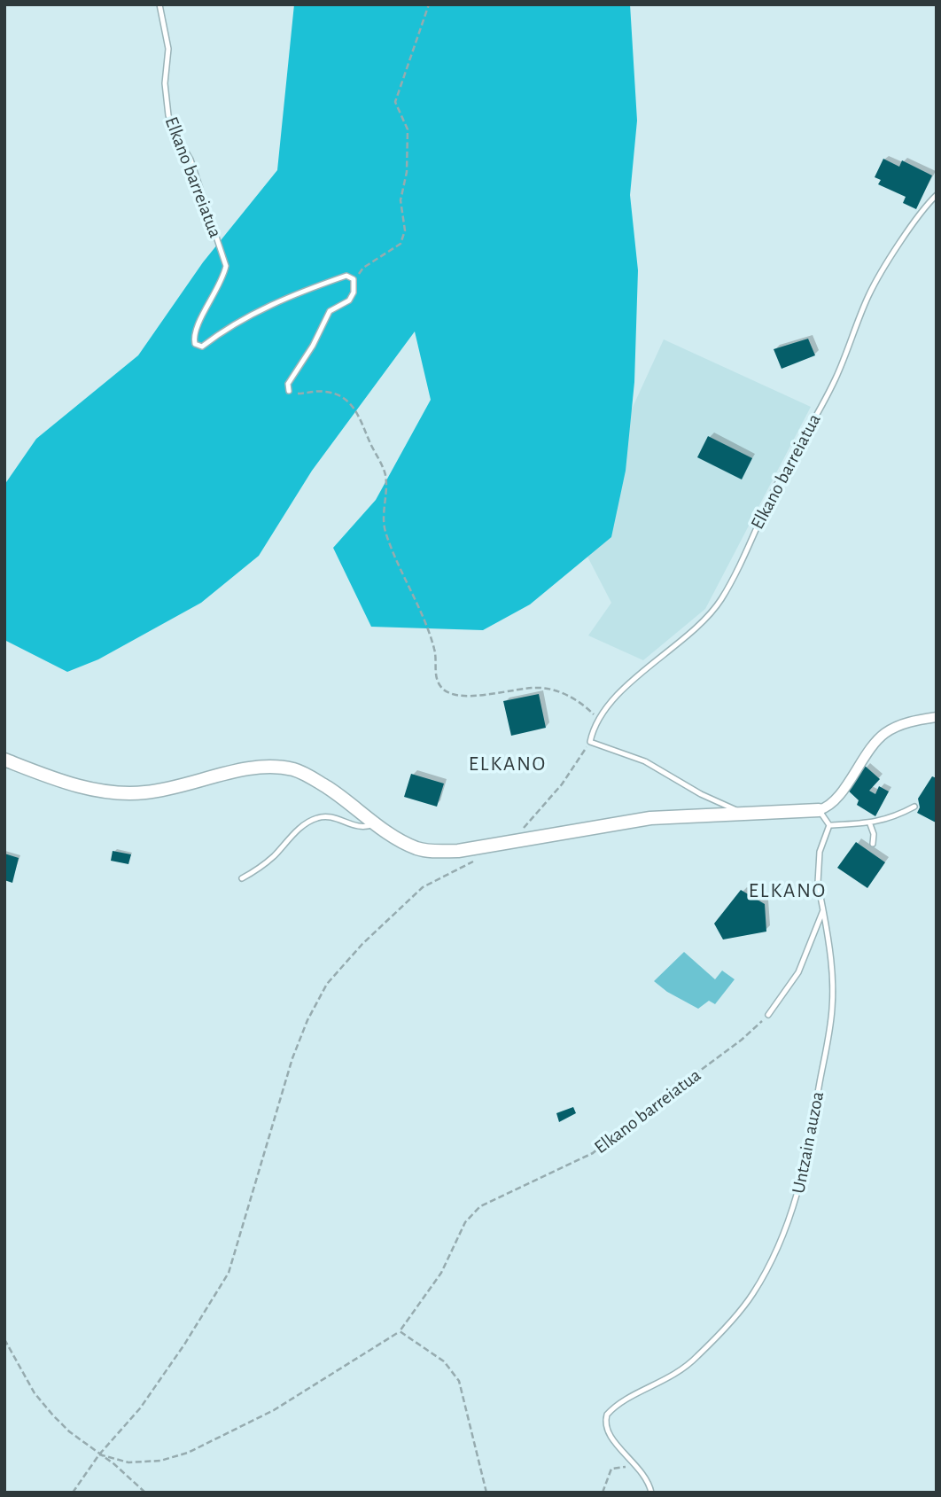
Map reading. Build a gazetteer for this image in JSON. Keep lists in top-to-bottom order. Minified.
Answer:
{"streets":{"lane":["Elkano barreiatua","Untzain auzoa"]},"districts":["ELKANO","ELKANO"]}
